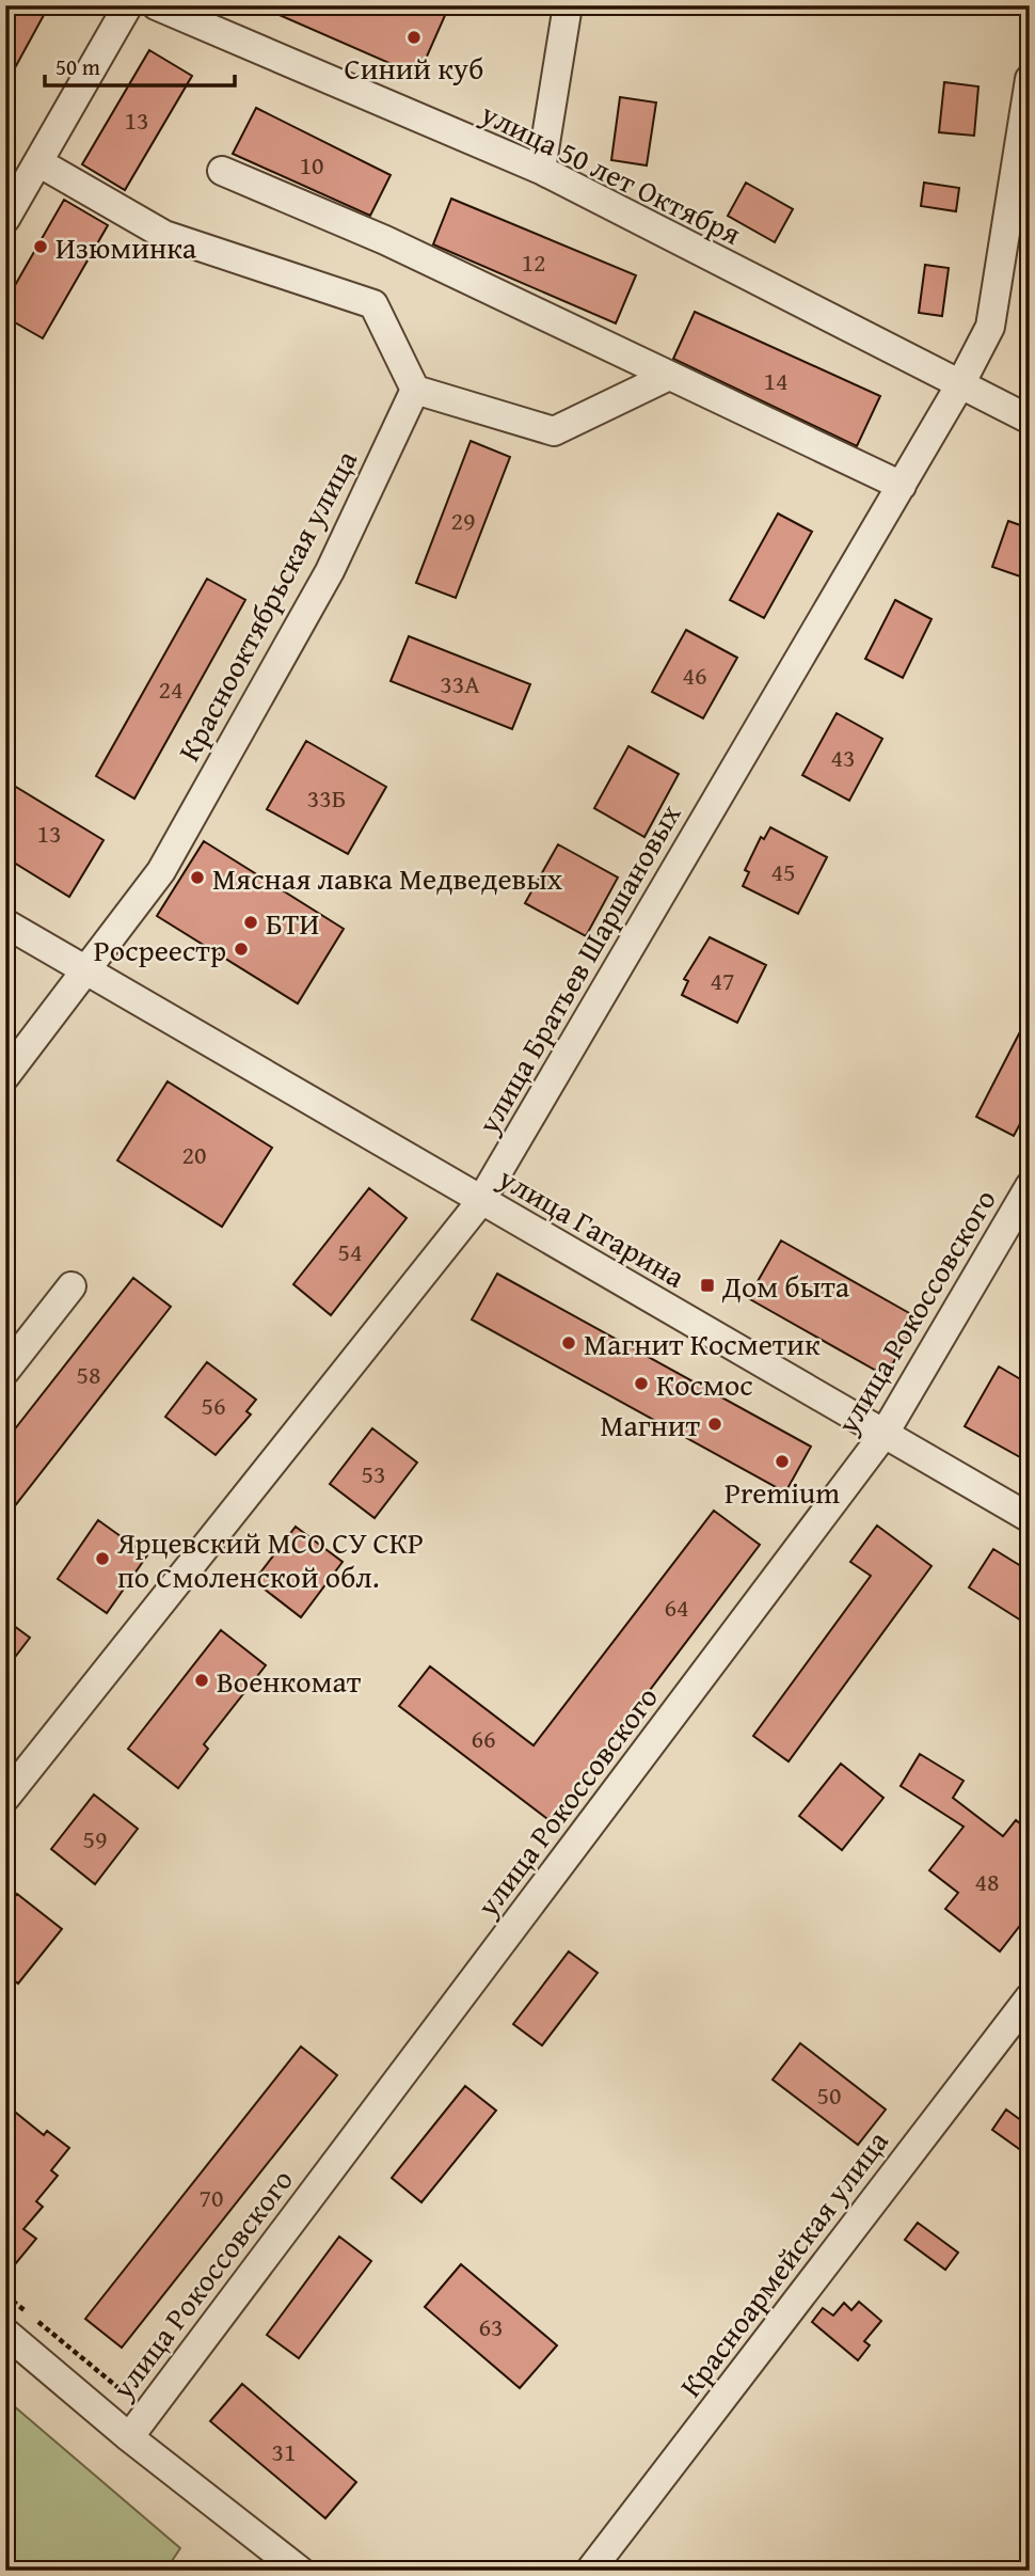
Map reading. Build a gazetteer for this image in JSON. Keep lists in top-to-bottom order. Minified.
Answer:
{"streets":{"street":["улица 50 лет Октября","Краснооктябрьская улица","улица Братьев Шаршановых","улица Гагарина","улица Рокоссовского","Красноармейская улица"]},"crossings":[["улица 50 лет Октября","улица Братьев Шаршановых"],["Краснооктябрьская улица","улица Гагарина"],["улица Братьев Шаршановых","улица Гагарина"],["улица Гагарина","улица Рокоссовского"]],"places":{"other":["Синий куб","Изюминка","Мясная лавка Медведевых","БТИ","Росреестр","Магнит Косметик","Космос","Магнит","Premium","Ярцевский МСО СУ СКР по Смоленской обл.","Военкомат"],"transit":["Дом быта"]},"house_numbers":["13","10","12","14","29","46","33А","24","43","33Б","13","45","47","20","54","58","56","53","64","66","59","48","50","70","63","31"],"scale_bar":"50 m"}
